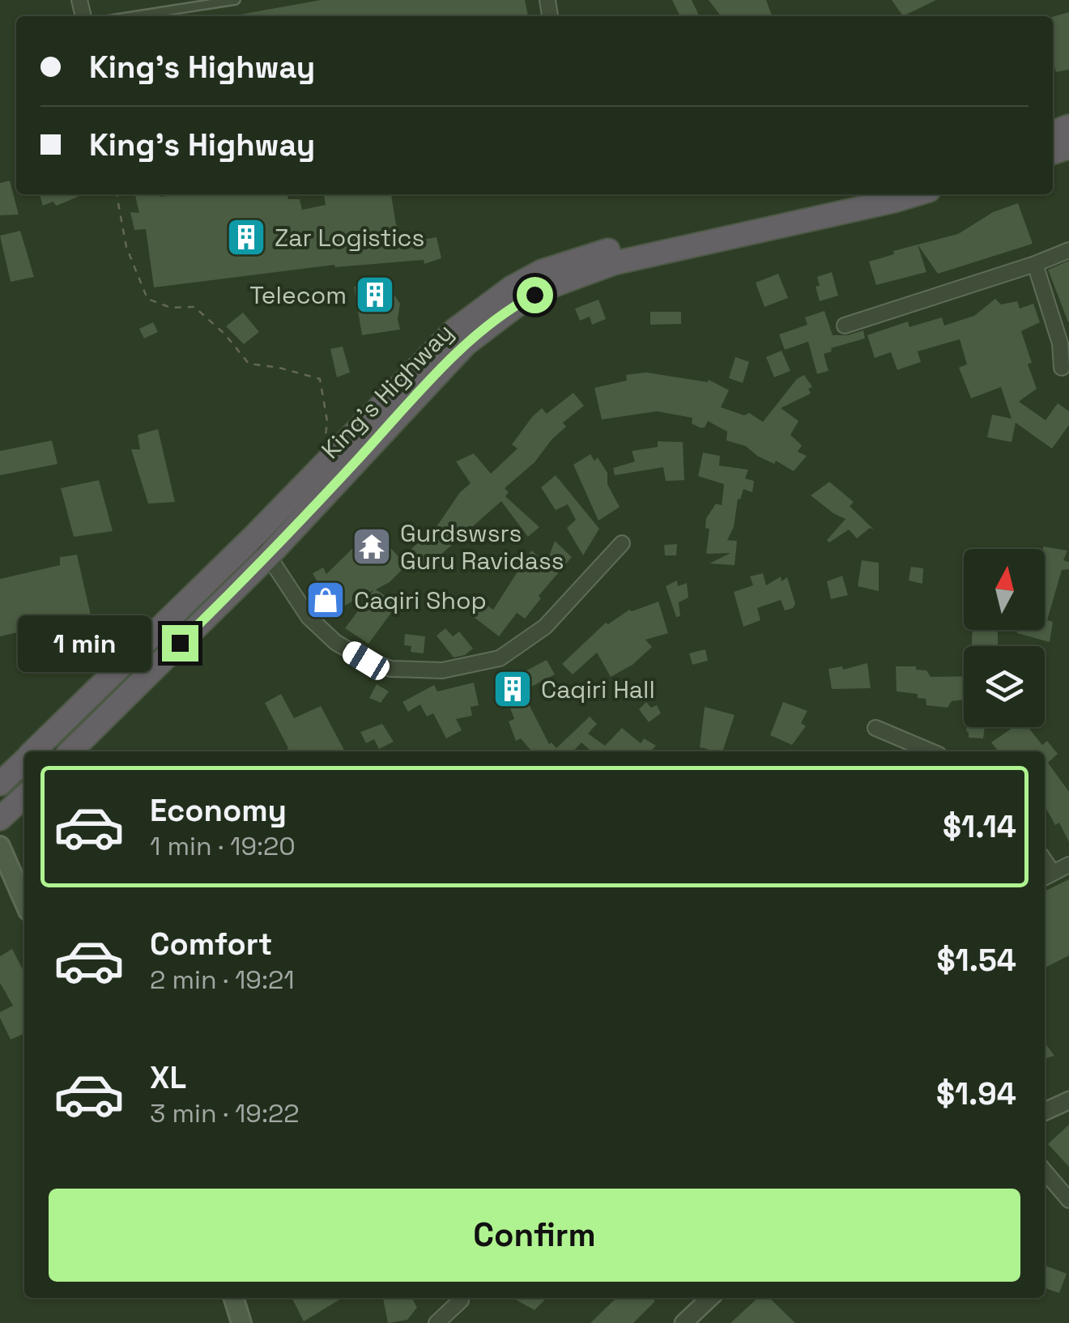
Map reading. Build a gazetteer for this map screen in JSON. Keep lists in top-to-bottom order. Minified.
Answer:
{"streets":{"highway":["King's Highway"]},"places":{"building":["Zar Logistics","Telecom","Caqiri Hall"],"temple":["Gurdswsrs Guru Ravidass"],"shop":["Caqiri Shop"]},"north":"top","page":{"banner":["King's Highway","King's Highway"],"bubble":"1 min","list":[{"name":"Economy","note":"1 min · 19:20","value":"$1.14"},{"name":"Comfort","note":"2 min · 19:21","value":"$1.54"},{"name":"XL","note":"3 min · 19:22","value":"$1.94"}],"buttons":"Confirm"}}
